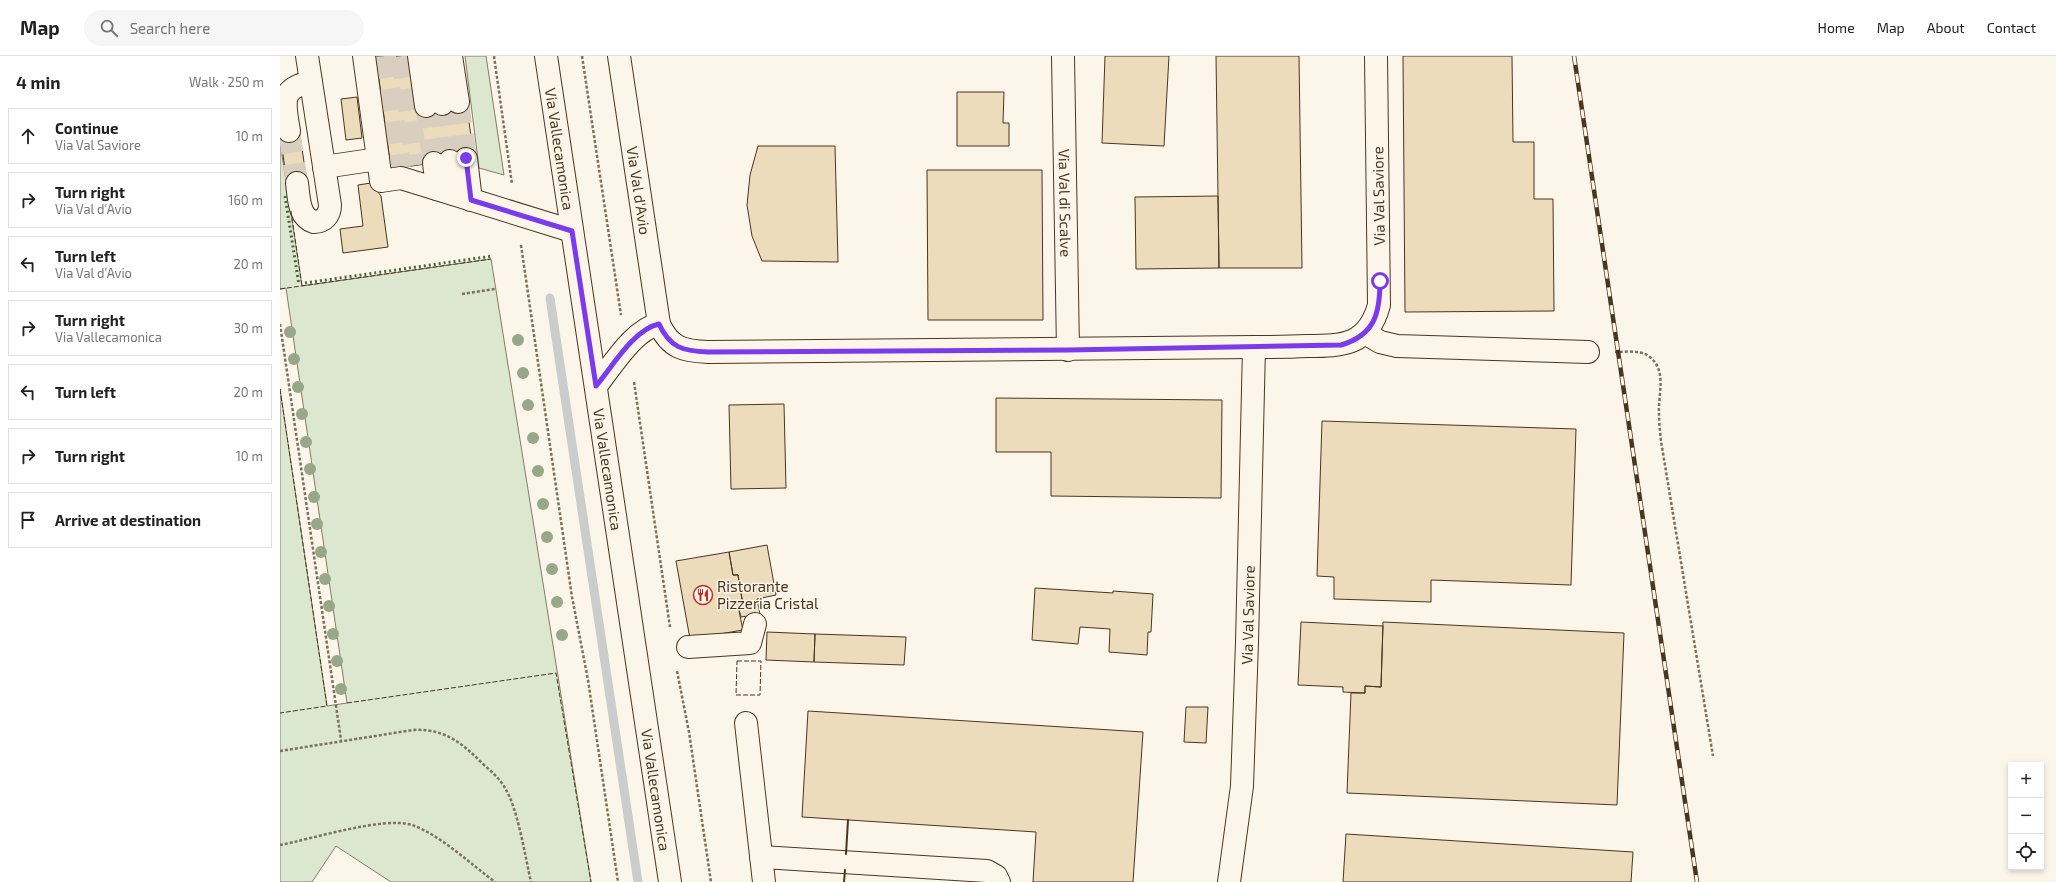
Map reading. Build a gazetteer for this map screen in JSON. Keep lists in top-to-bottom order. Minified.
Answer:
{"streets":{"street":["Via Vallecamonica","Via Val d'Avio","Via Val Saviore","Via Val di Scalve"]},"crossings":[["Via Val d'Avio","Via Val Saviore"],["Via Val d'Avio","Via Val di Scalve"]],"places":{"restaurant":["Ristorante Pizzeria Cristal"]},"page":{"header":"Map","search":"Search here","nav":["Home","Map","About","Contact"],"heading":["4 min","Walk · 250 m"],"list":[["Continue","Via Val Saviore","10 m"],["Turn right","Via Val d'Avio","160 m"],["Turn left","Via Val d'Avio","20 m"],["Turn right","Via Vallecamonica","30 m"],["Turn left","20 m"],["Turn right","10 m"],"Arrive at destination"],"map_buttons":["+","−"]}}
